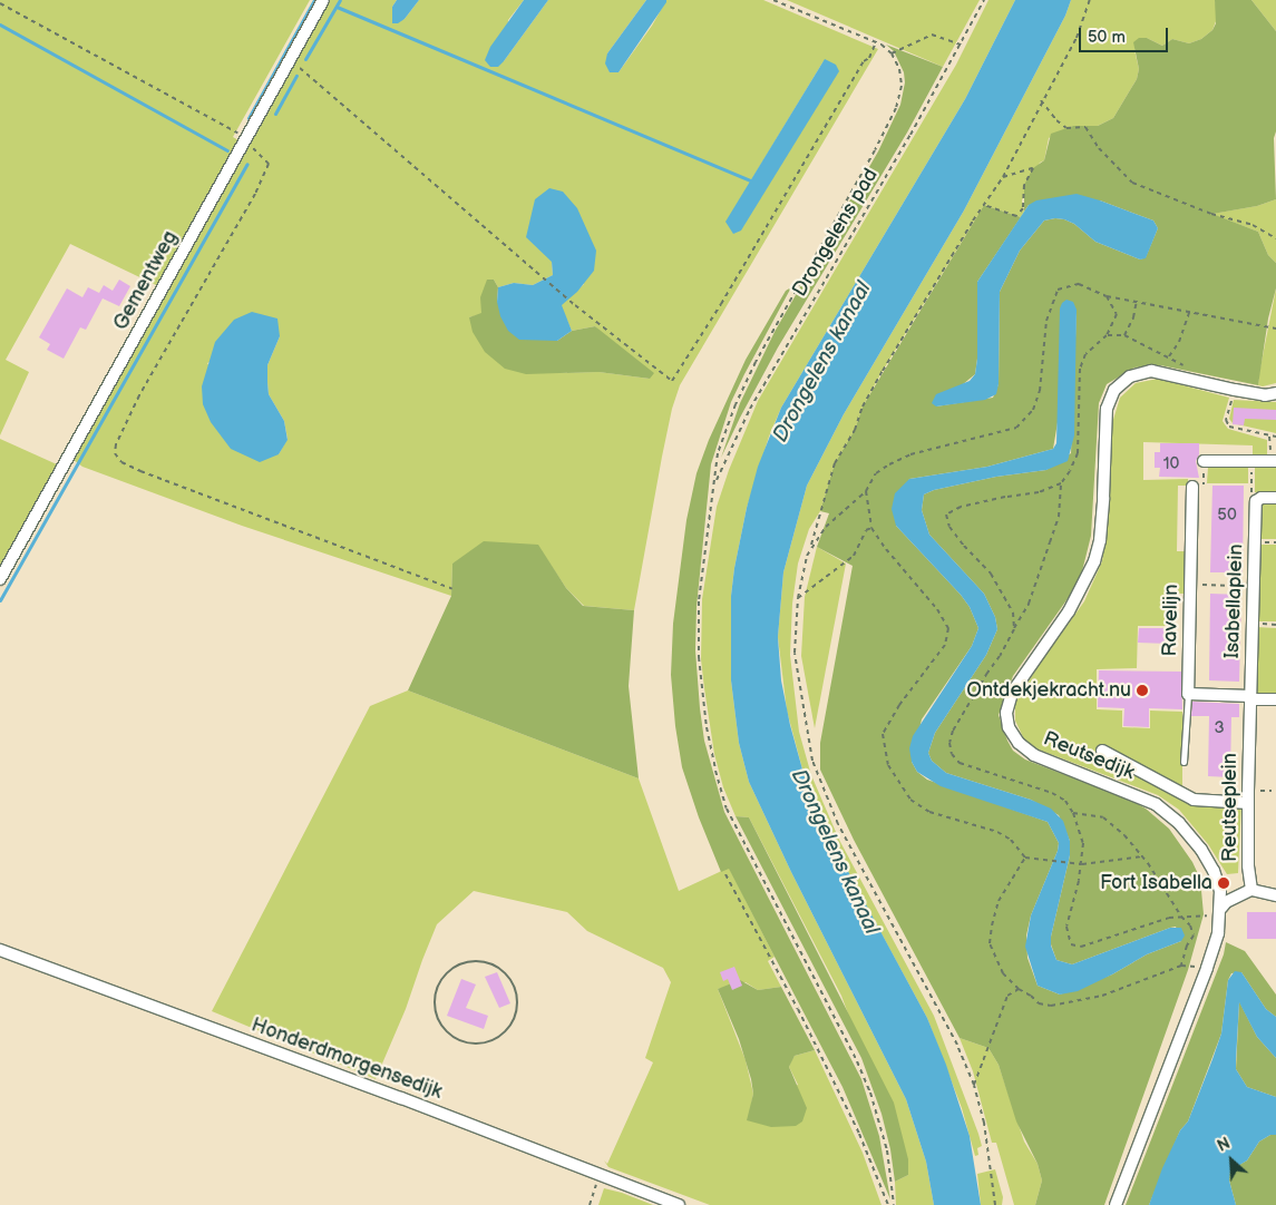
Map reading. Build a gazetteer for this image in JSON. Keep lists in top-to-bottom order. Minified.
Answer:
{"streets":{"street":["Gementweg","Isabellaplein","Ravelijn","Reutsedijk","Reutseplein","Honderdmorgensedijk"],"path":["Drongelens pad"]},"crossings":[["Isabellaplein","Reutseplein"]],"water":["Drongelens kanaal"],"places":["Ontdekjekracht.nu","Fort Isabella"],"house_numbers":["10","50","3"],"scale_bar":"50 m","north":"top left"}
